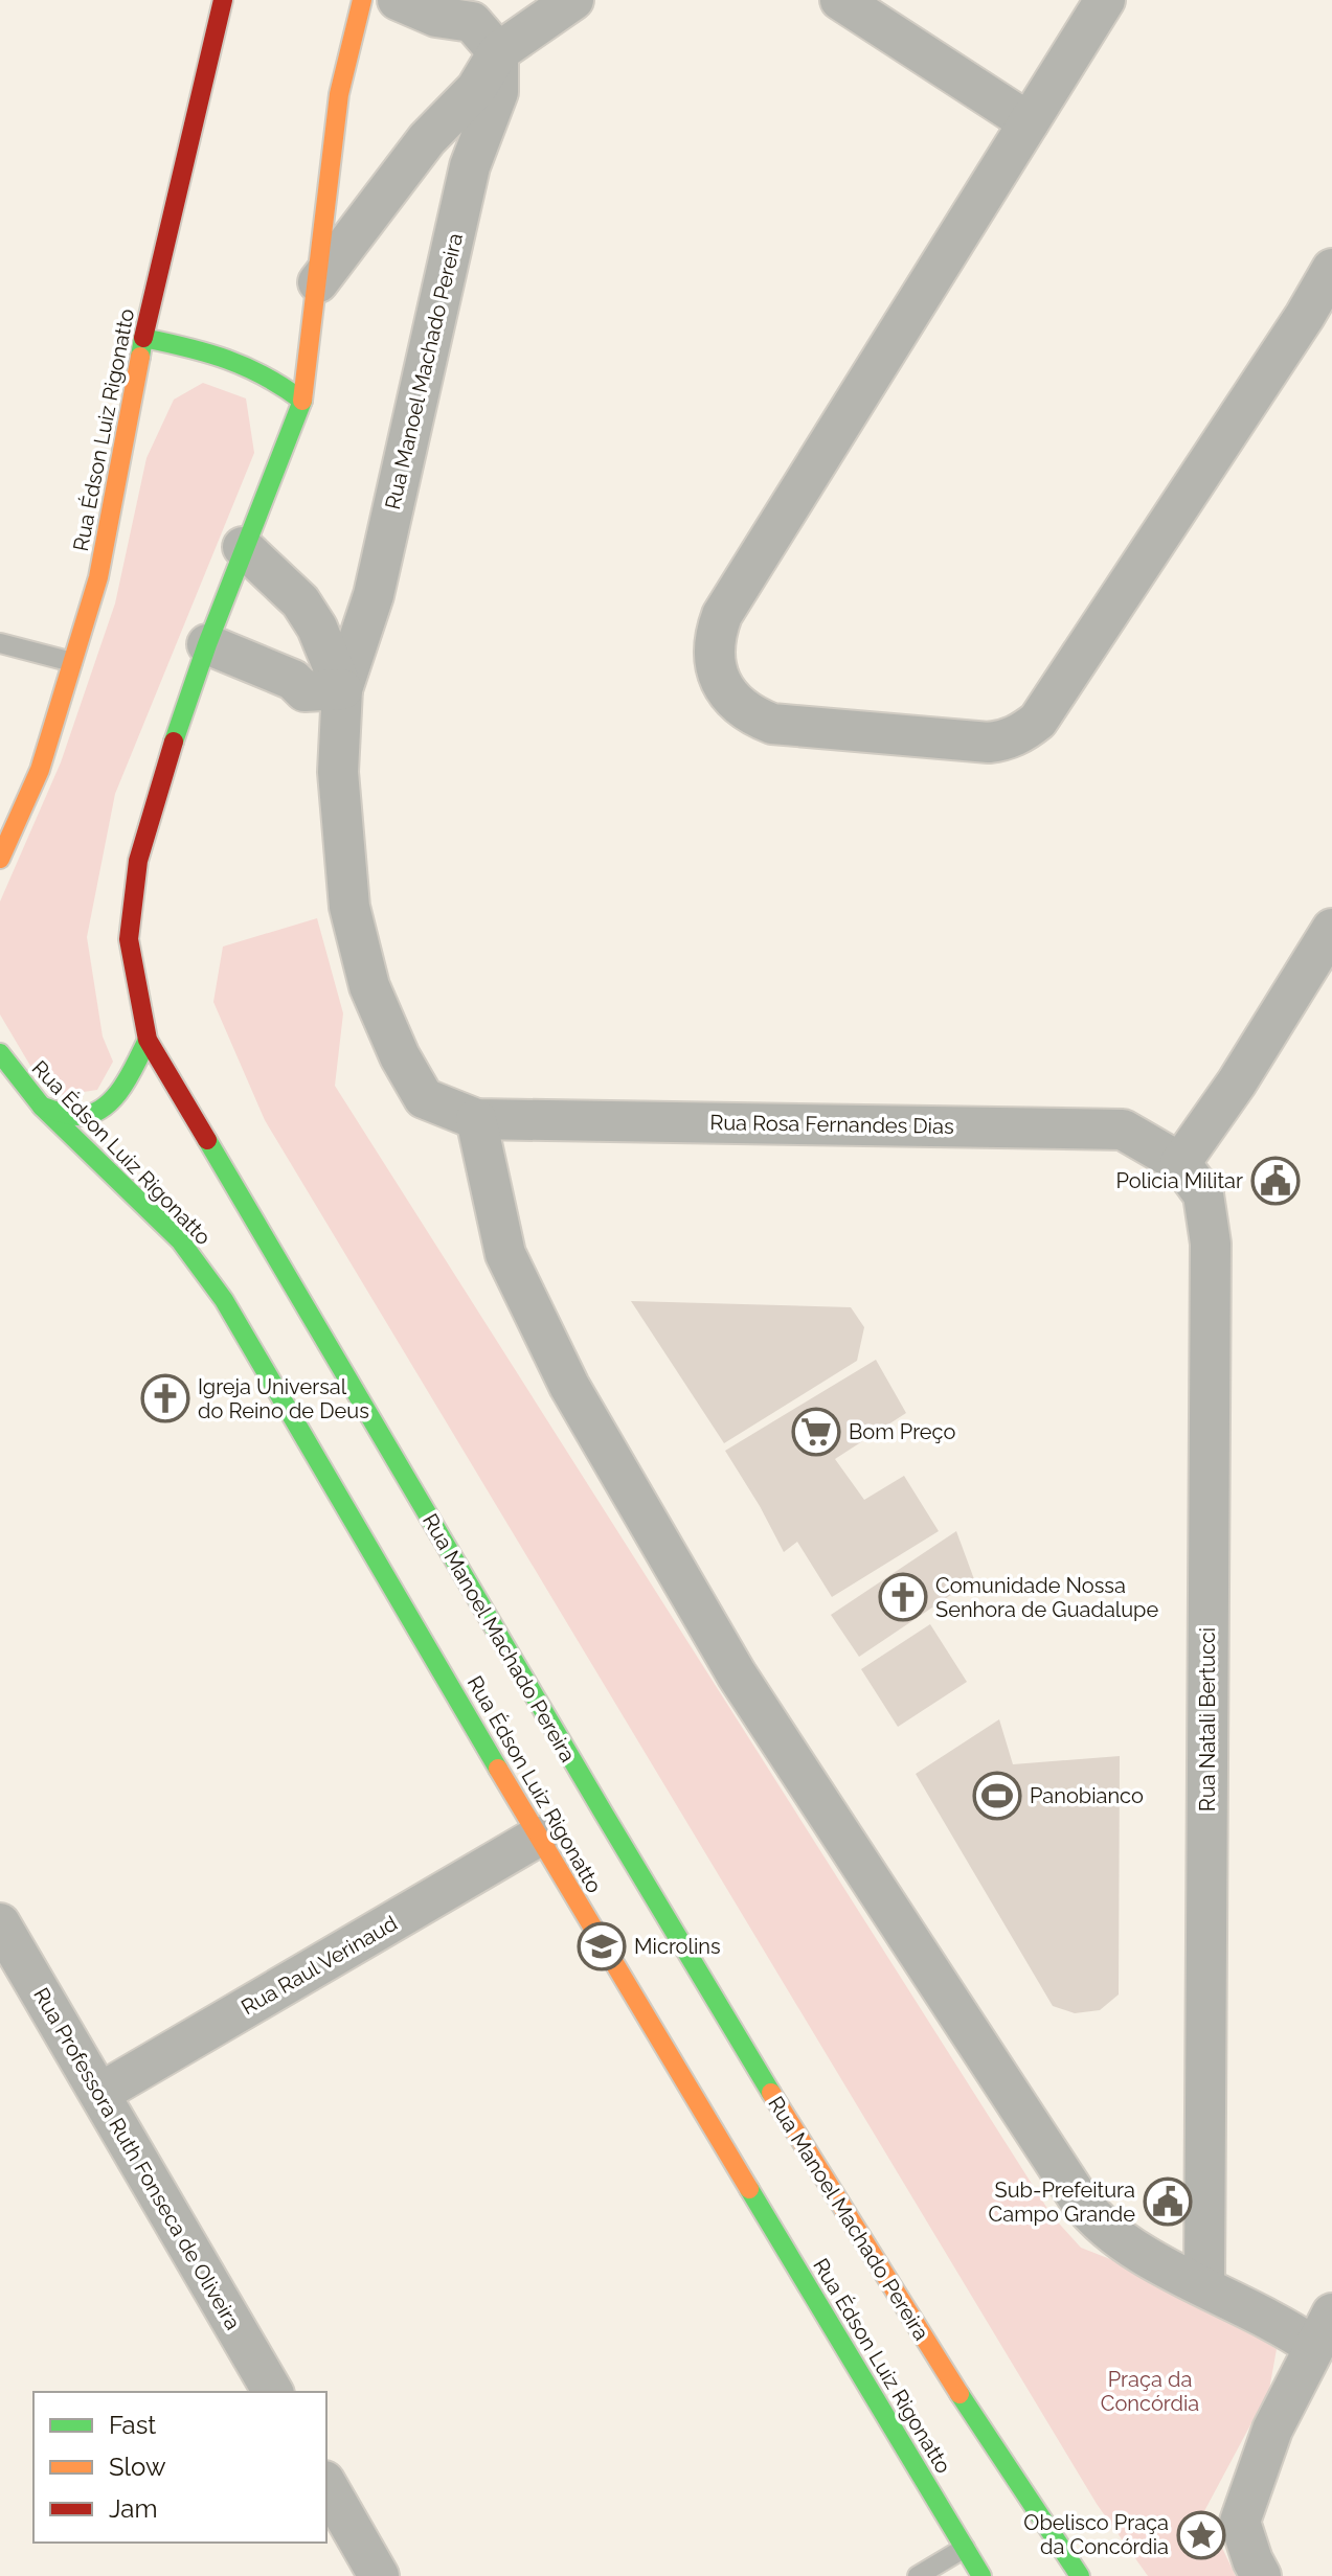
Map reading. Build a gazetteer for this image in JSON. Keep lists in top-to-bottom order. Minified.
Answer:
{"streets":{"main road":["Rua Manoel Machado Pereira","Rua Édson Luiz Rigonatto"],"street":["Rua Rosa Fernandes Dias","Rua Natali Bertucci","Rua Raul Verinaud","Rua Professora Ruth Fonseca de Oliveira"]},"crossings":[["Rua Manoel Machado Pereira","Rua Rosa Fernandes Dias"],["Rua Édson Luiz Rigonatto","Rua Raul Verinaud"],["Rua Rosa Fernandes Dias","Rua Natali Bertucci"],["Rua Raul Verinaud","Rua Professora Ruth Fonseca de Oliveira"]],"parks":["Praça da Concórdia"],"places":{"public building":["Policia Militar","Sub-Prefeitura Campo Grande"],"church":["Igreja Universal do Reino de Deus","Comunidade Nossa Senhora de Guadalupe"],"supermarket":["Bom Preço"],"sports":["Panobianco"],"school or university":["Microlins"],"place":["Obelisco Praça da Concórdia"]},"legend":["Fast","Slow","Jam"]}
